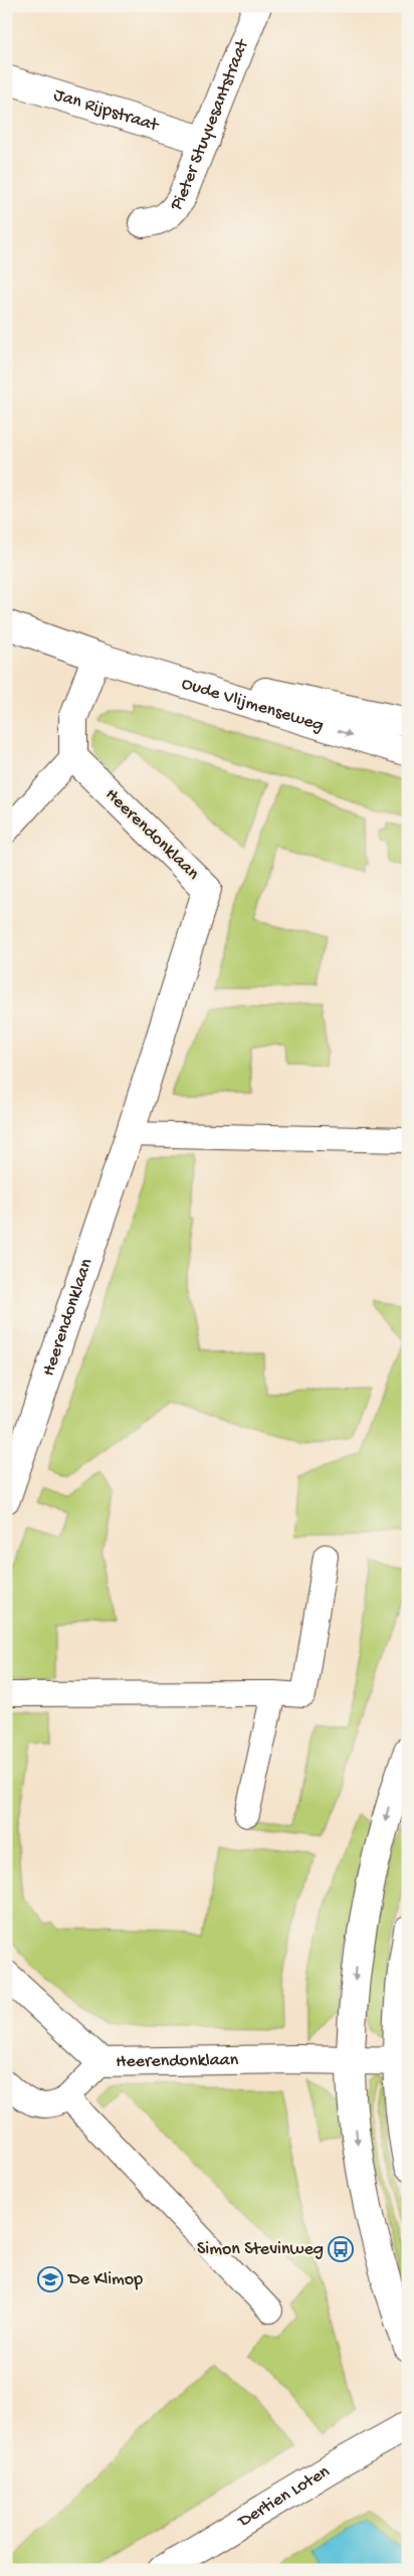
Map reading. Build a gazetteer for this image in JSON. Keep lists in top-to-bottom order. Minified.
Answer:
{"streets":{"street":["Jan Rijpstraat","Pieter Stuyvesantstraat","Oude Vlijmenseweg","Heerendonklaan","Dertien Loten"]},"crossings":[["Jan Rijpstraat","Pieter Stuyvesantstraat"]],"places":{"bus stop":["Simon Stevinweg"],"school or university":["De Klimop"]}}
